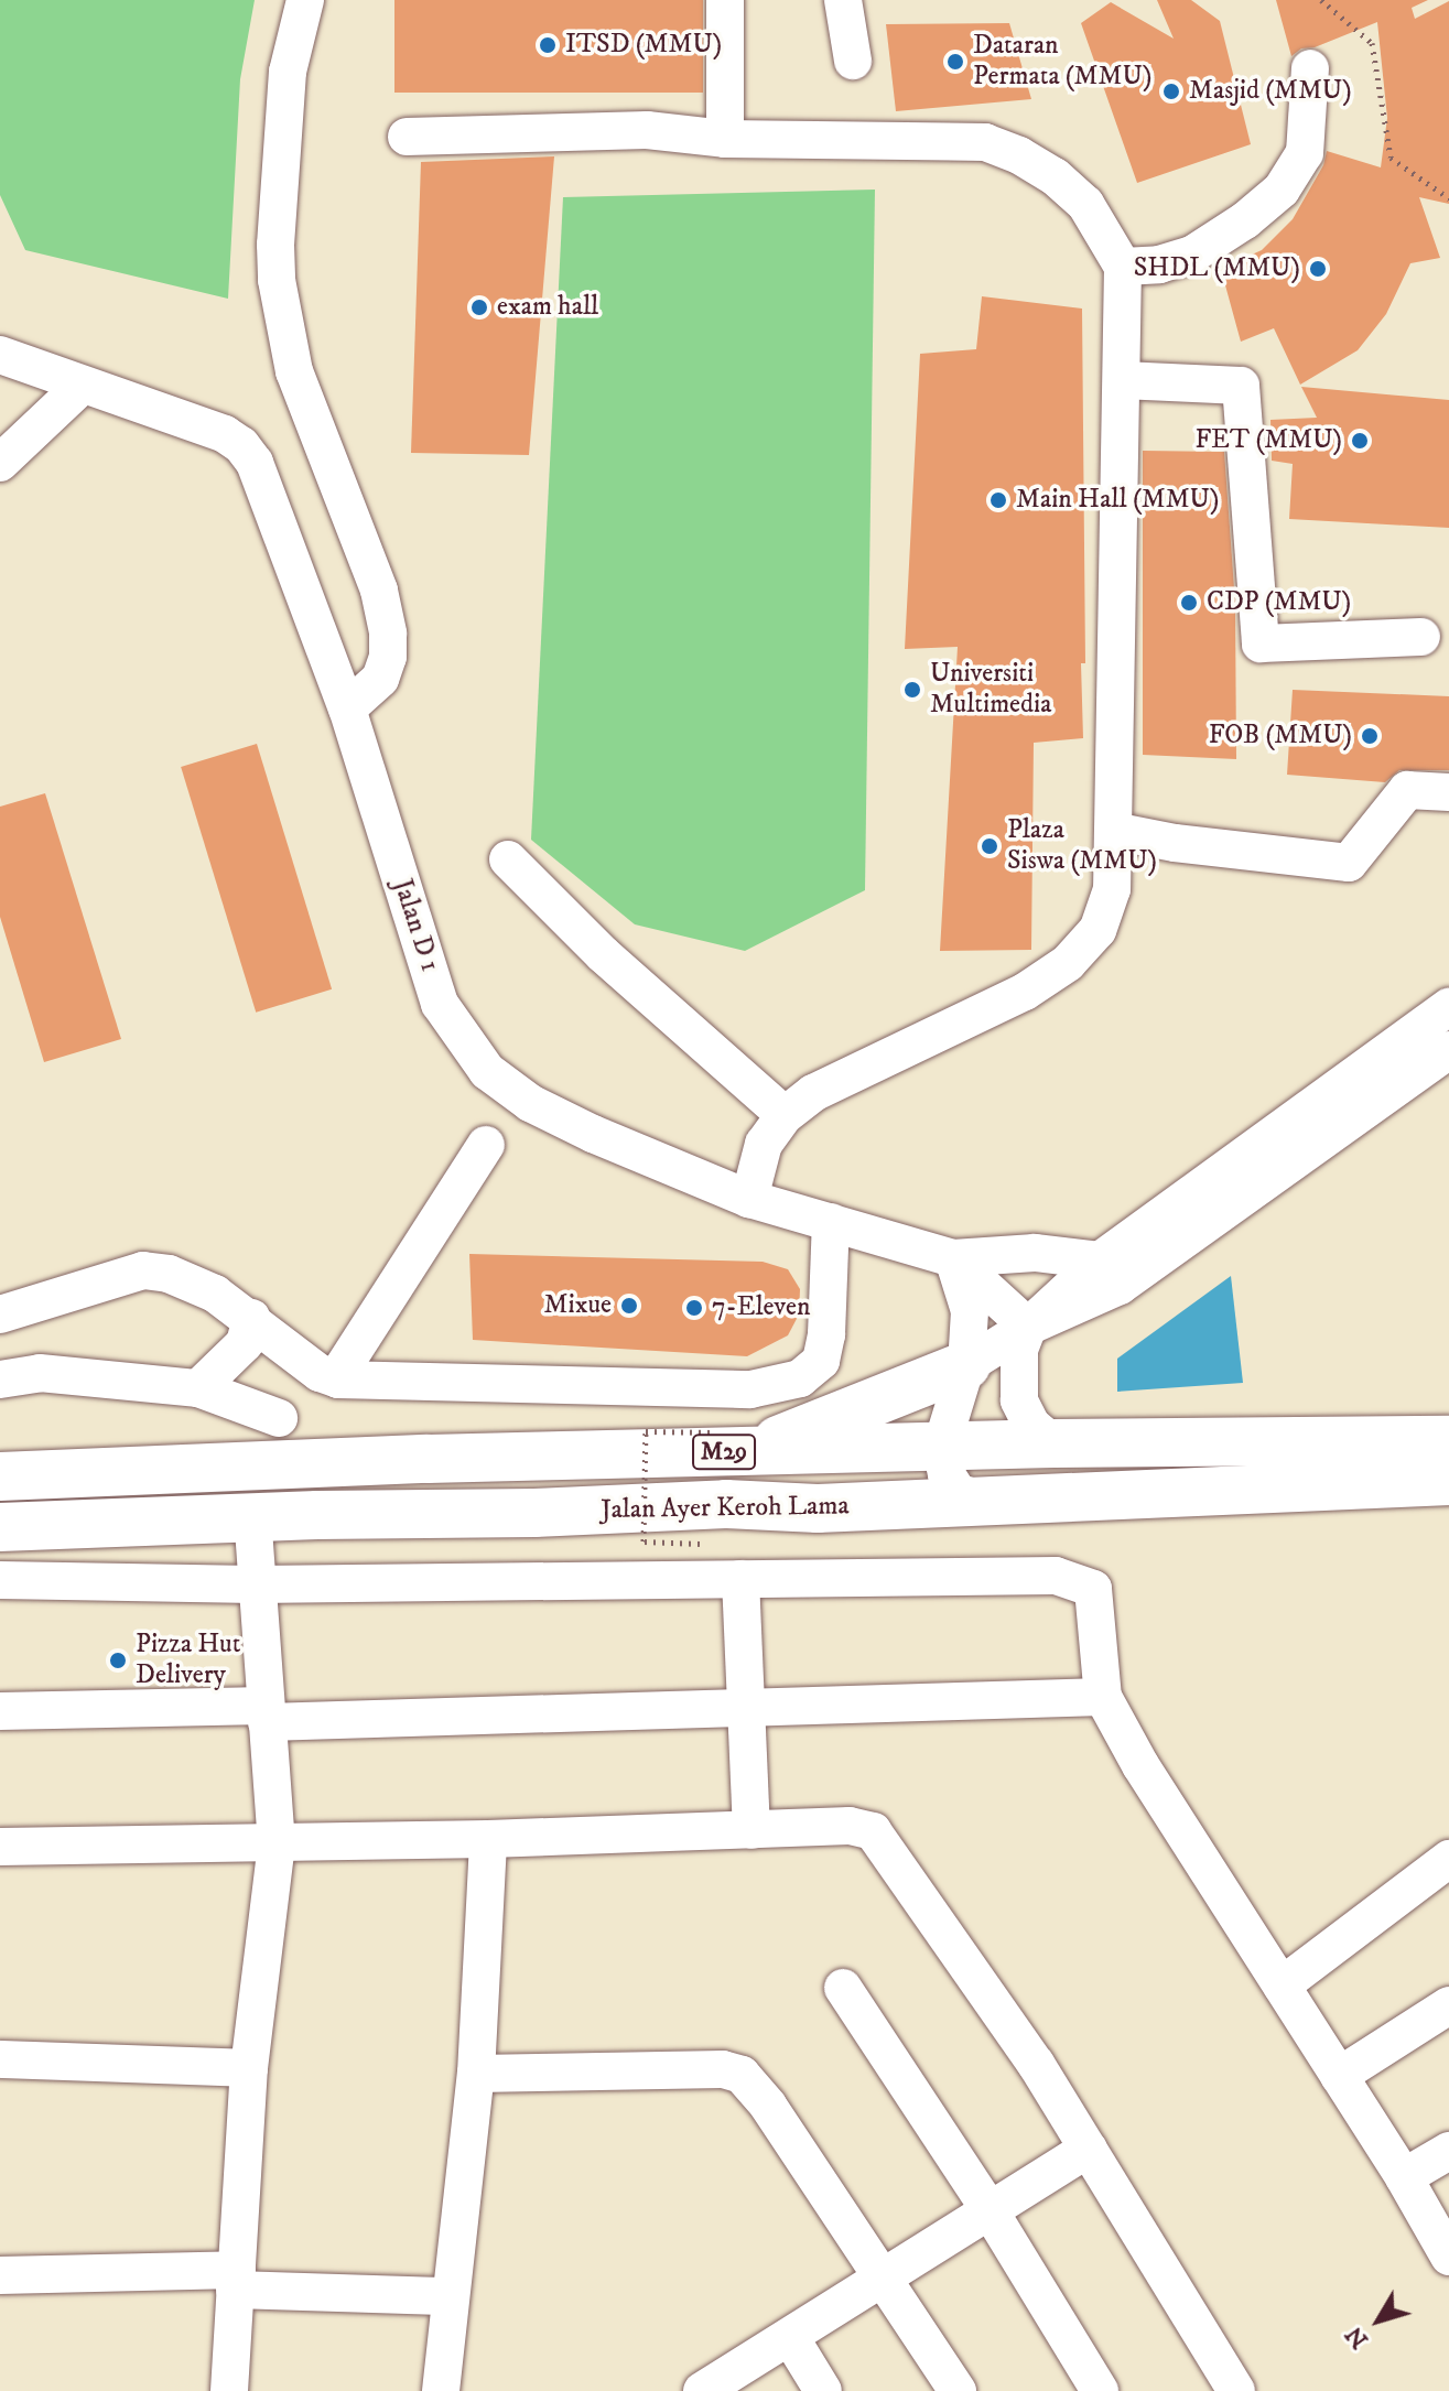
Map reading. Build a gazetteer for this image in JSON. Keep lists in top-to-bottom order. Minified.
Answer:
{"streets":{"main road":["M29","Jalan Ayer Keroh Lama"],"street":["Jalan D 1"]},"places":["ITSD (MMU)","Dataran Permata (MMU)","Masjid (MMU)","SHDL (MMU)","exam hall","FET (MMU)","Main Hall (MMU)","CDP (MMU)","Universiti Multimedia","FOB (MMU)","Plaza Siswa (MMU)","Mixue","7-Eleven","Pizza Hut Delivery"],"north":"bottom left"}
